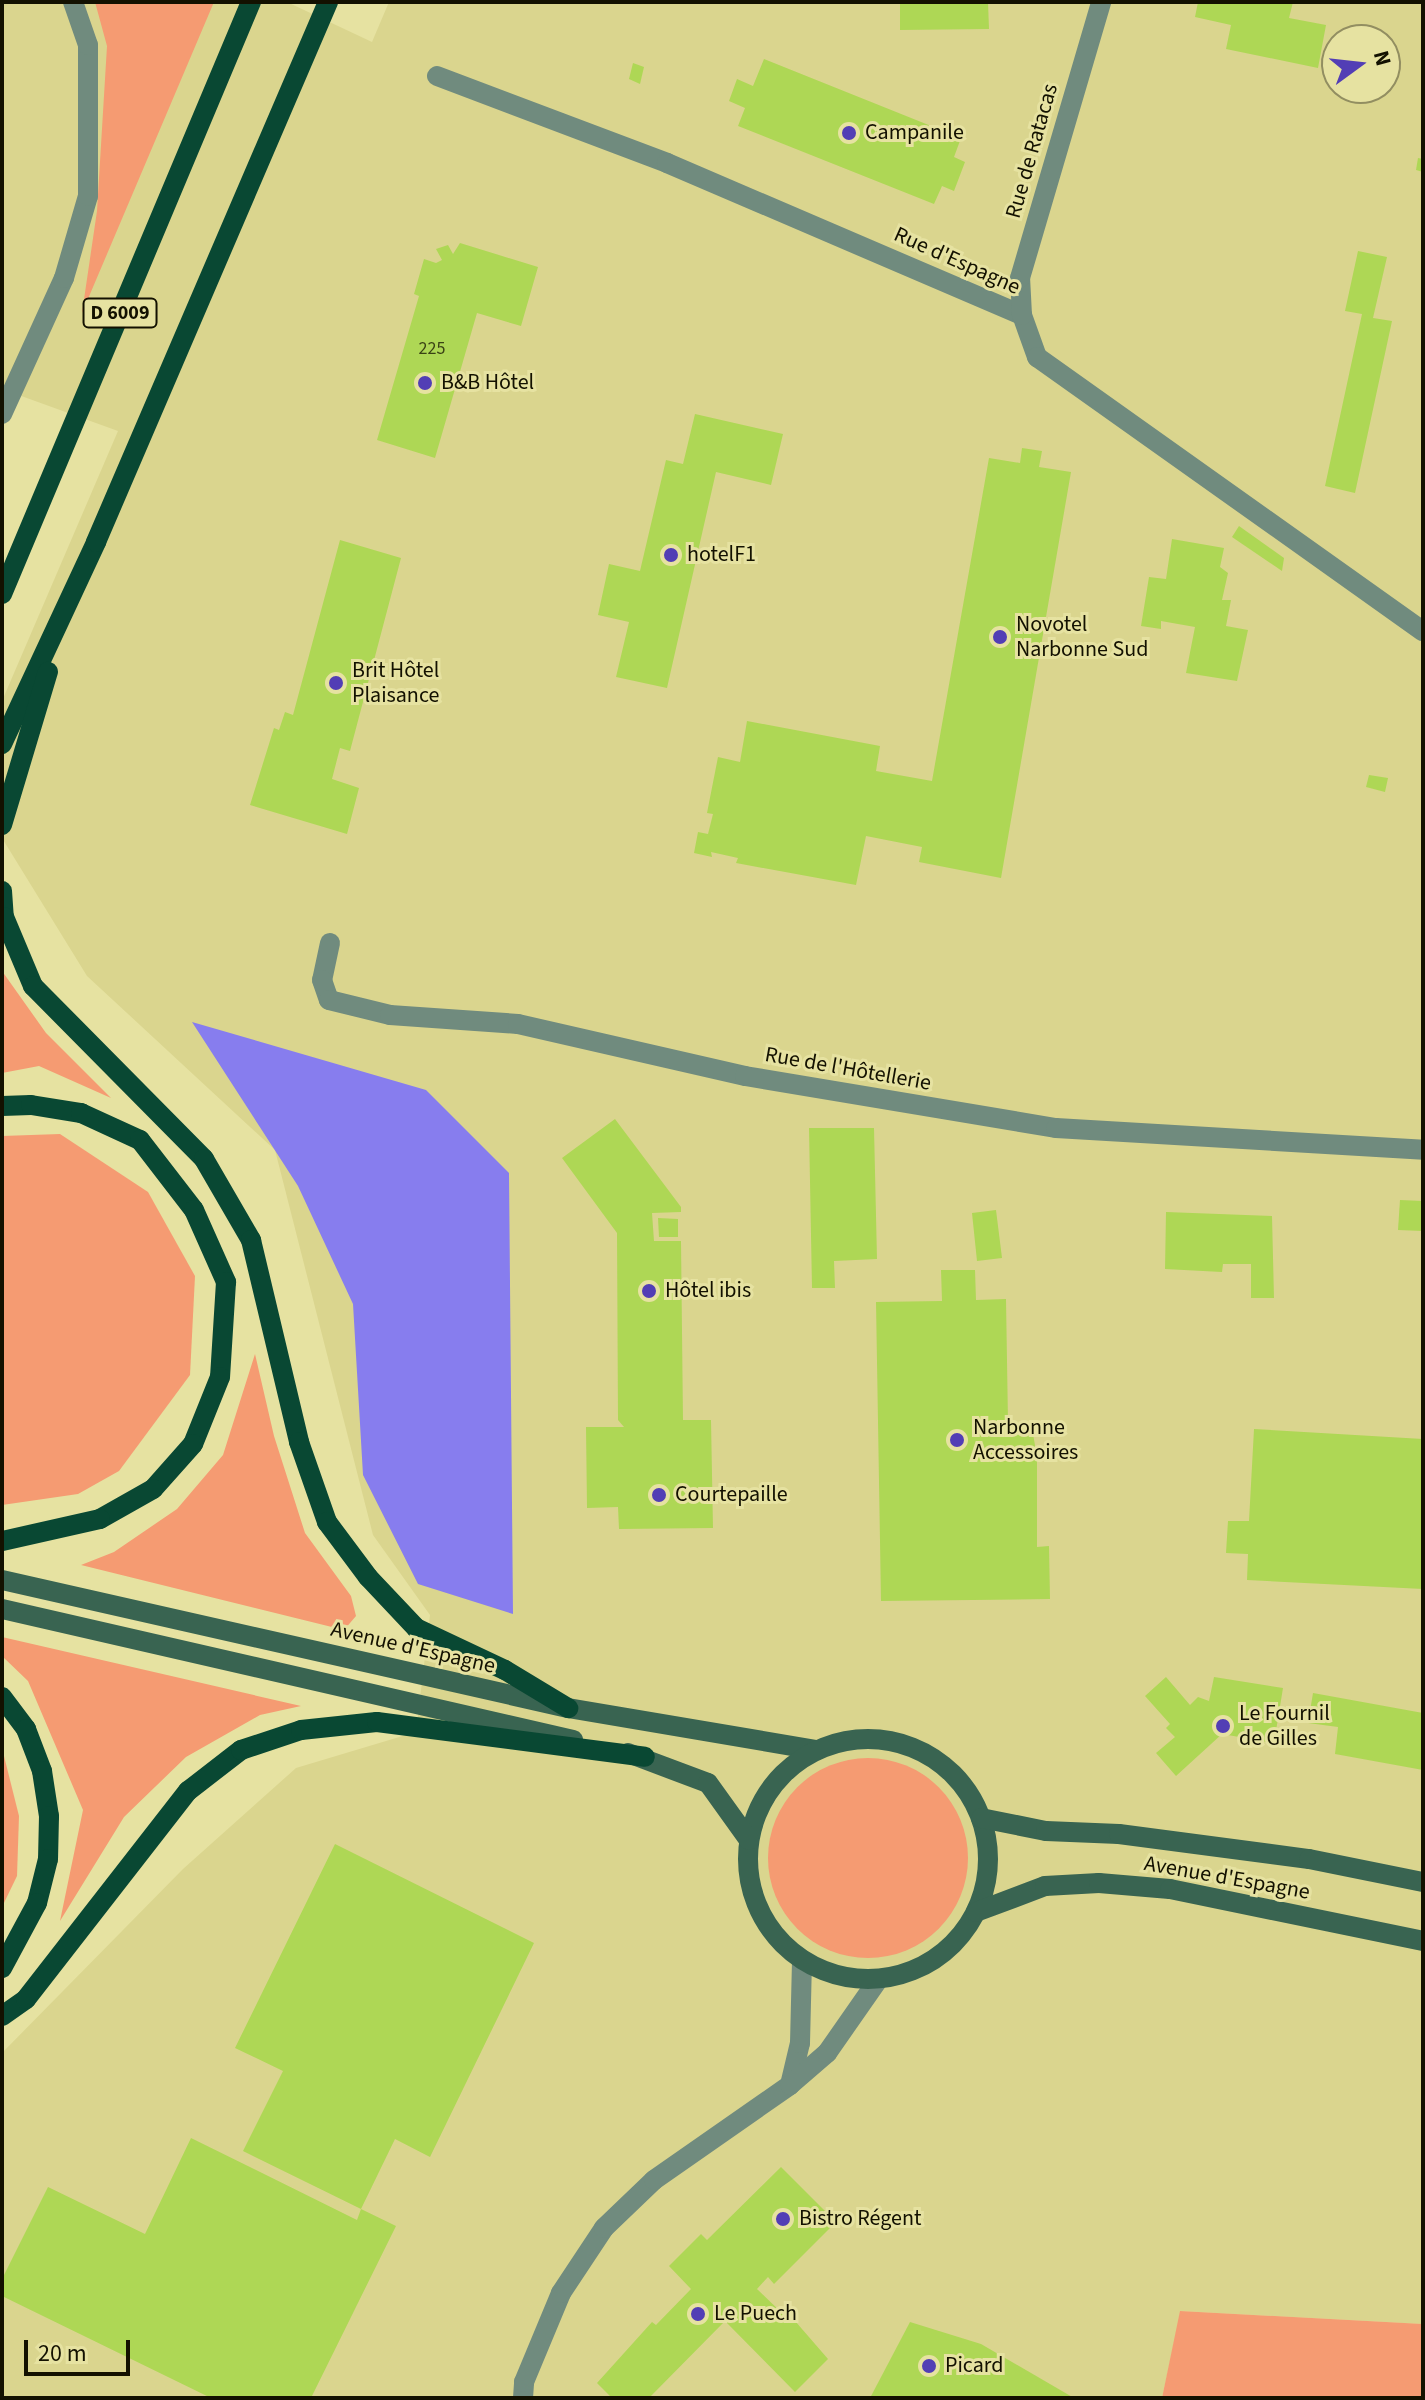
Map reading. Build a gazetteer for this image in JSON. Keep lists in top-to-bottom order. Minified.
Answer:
{"streets":{"main road":["D 6009","Avenue d'Espagne"],"street":["Rue de Ratacas","Rue d'Espagne","Rue de l'Hôtellerie"]},"crossings":[["Rue de Ratacas","Rue d'Espagne"]],"places":["Campanile","B&B Hôtel","hotelF1","Novotel Narbonne Sud","Brit Hôtel Plaisance","Hôtel ibis","Narbonne Accessoires","Courtepaille","Le Fournil de Gilles","Bistro Régent","Le Puech","Picard"],"house_numbers":["225"],"scale_bar":"20 m","north":"right"}
